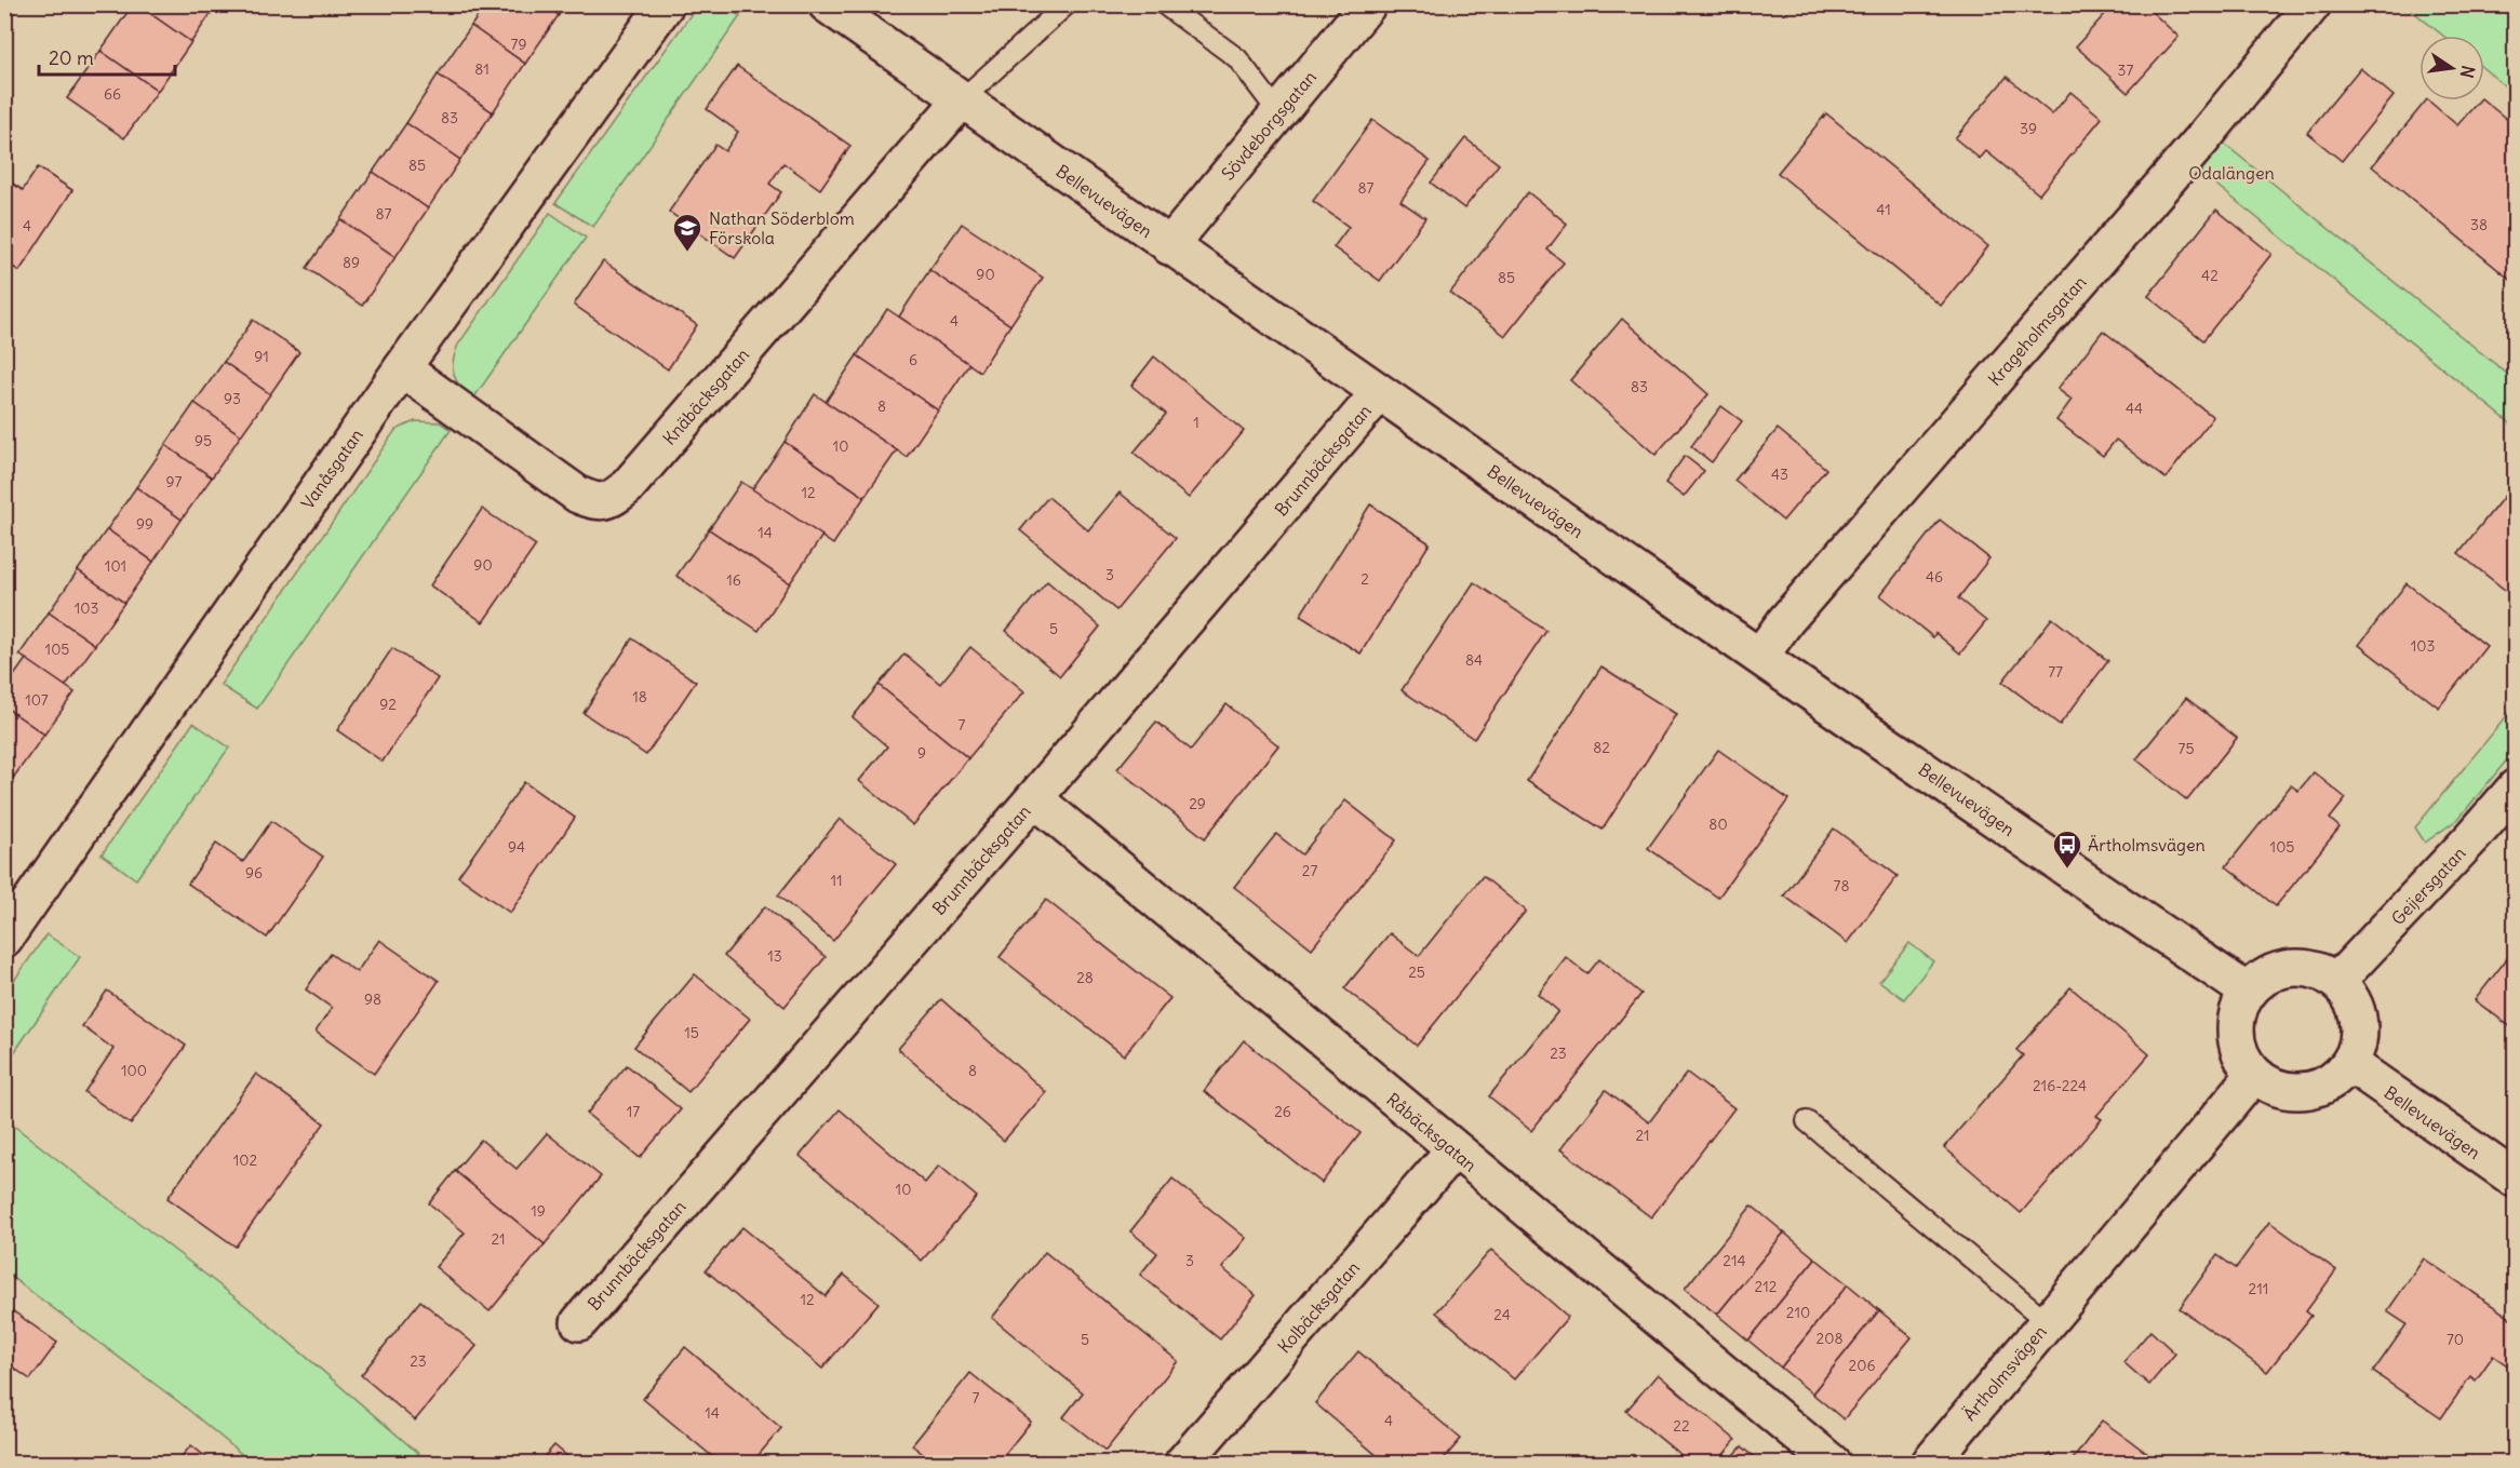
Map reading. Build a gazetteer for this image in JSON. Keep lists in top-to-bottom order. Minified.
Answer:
{"streets":{"street":["Sövdeborgsgatan","Bellevuevägen","Krageholmsgatan","Knäbäcksgatan","Brunnbäcksgatan","Vanåsgatan","Geijersgatan","Råbäcksgatan","Kolbäcksgatan","Ärtholmsvägen"]},"crossings":[["Sövdeborgsgatan","Bellevuevägen"],["Bellevuevägen","Krageholmsgatan"],["Bellevuevägen","Knäbäcksgatan"],["Bellevuevägen","Brunnbäcksgatan"],["Bellevuevägen","Geijersgatan"],["Bellevuevägen","Ärtholmsvägen"],["Knäbäcksgatan","Vanåsgatan"],["Brunnbäcksgatan","Råbäcksgatan"],["Geijersgatan","Ärtholmsvägen"],["Råbäcksgatan","Kolbäcksgatan"]],"parks":["Odalängen"],"places":{"school or university":["Nathan Söderblom Förskola"],"bus stop":["Ärtholmsvägen"]},"house_numbers":["79","81","37","66","83","39","85","87","41","87","38","4","89","90","42","85","4","91","6","83","93","8","44","1","95","10","43","97","12","99","14","90","101","3","46","2","16","103","5","103","105","84","77","18","107","92","7","82","75","9","29","80","94","105","27","96","11","78","13","25","28","98","15","23","100","8","216-224","17","26","21","102","10","19","21","3","214","212","211","12","210","24","208","5","70","23","206","7","14","4","22"],"scale_bar":"20 m","north":"right"}
